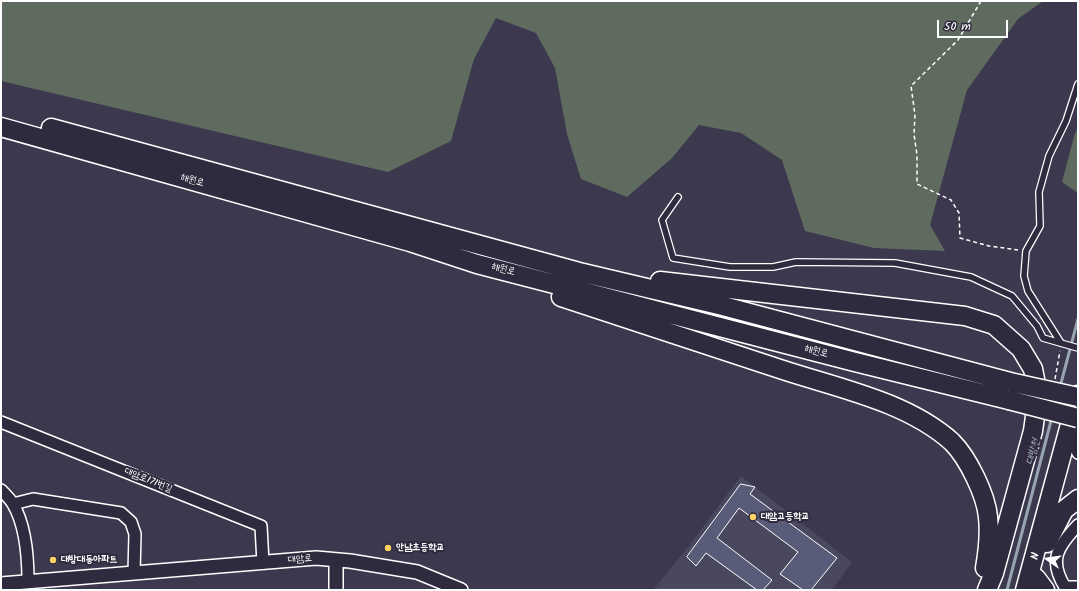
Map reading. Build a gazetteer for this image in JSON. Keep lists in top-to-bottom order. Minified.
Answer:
{"streets":{"highway":["해원로"],"street":["대암로171번길","대암로"]},"crossings":[["대암로171번길","대암로"]],"water":["대방천"],"places":["대암고등학교","안남초등학교","대방대동아파트"],"scale_bar":"50 m","north":"left"}
